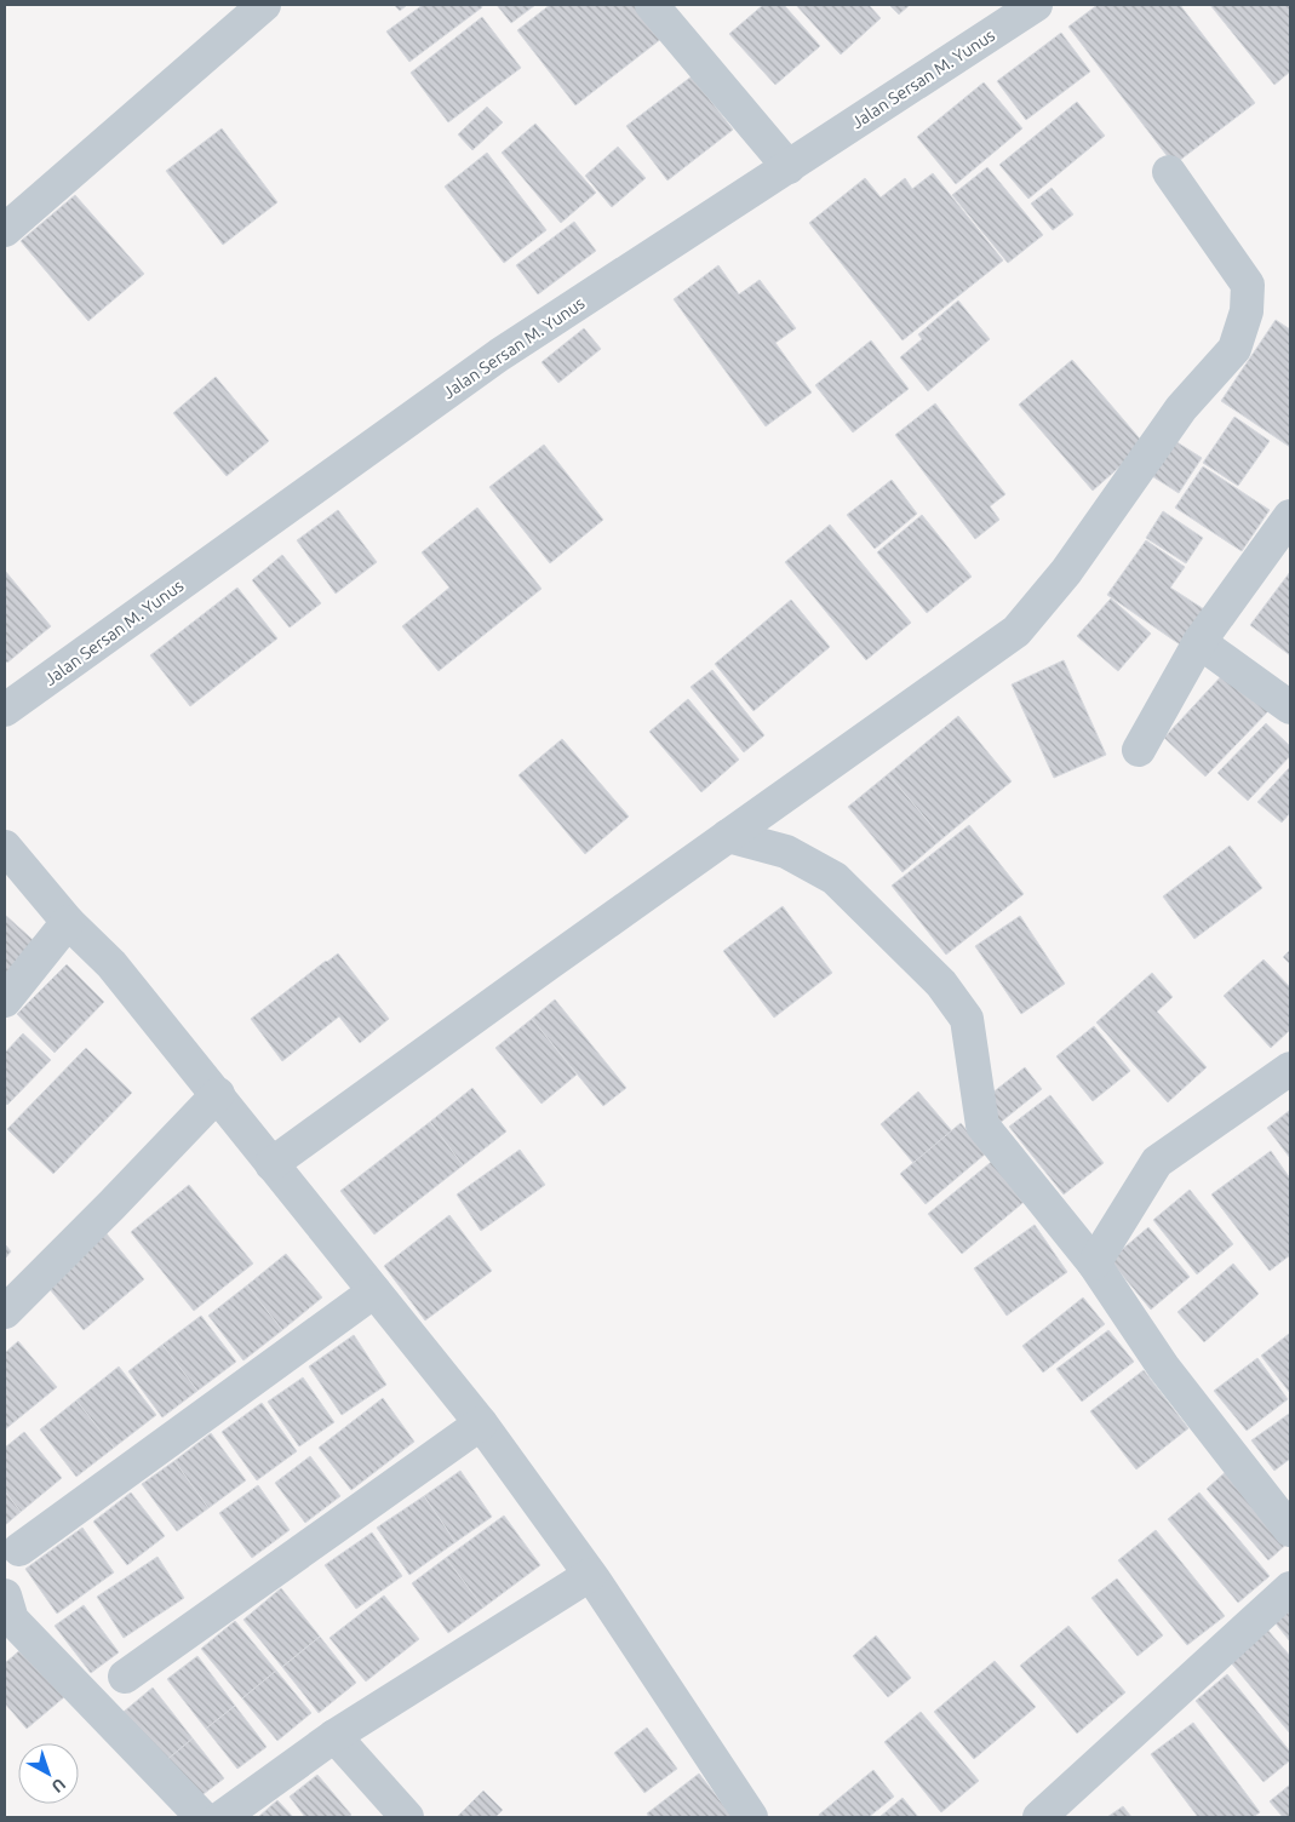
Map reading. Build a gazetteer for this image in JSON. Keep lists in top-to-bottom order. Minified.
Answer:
{"streets":{"street":["Jalan Sersan M. Yunus"]},"north":"bottom right"}
